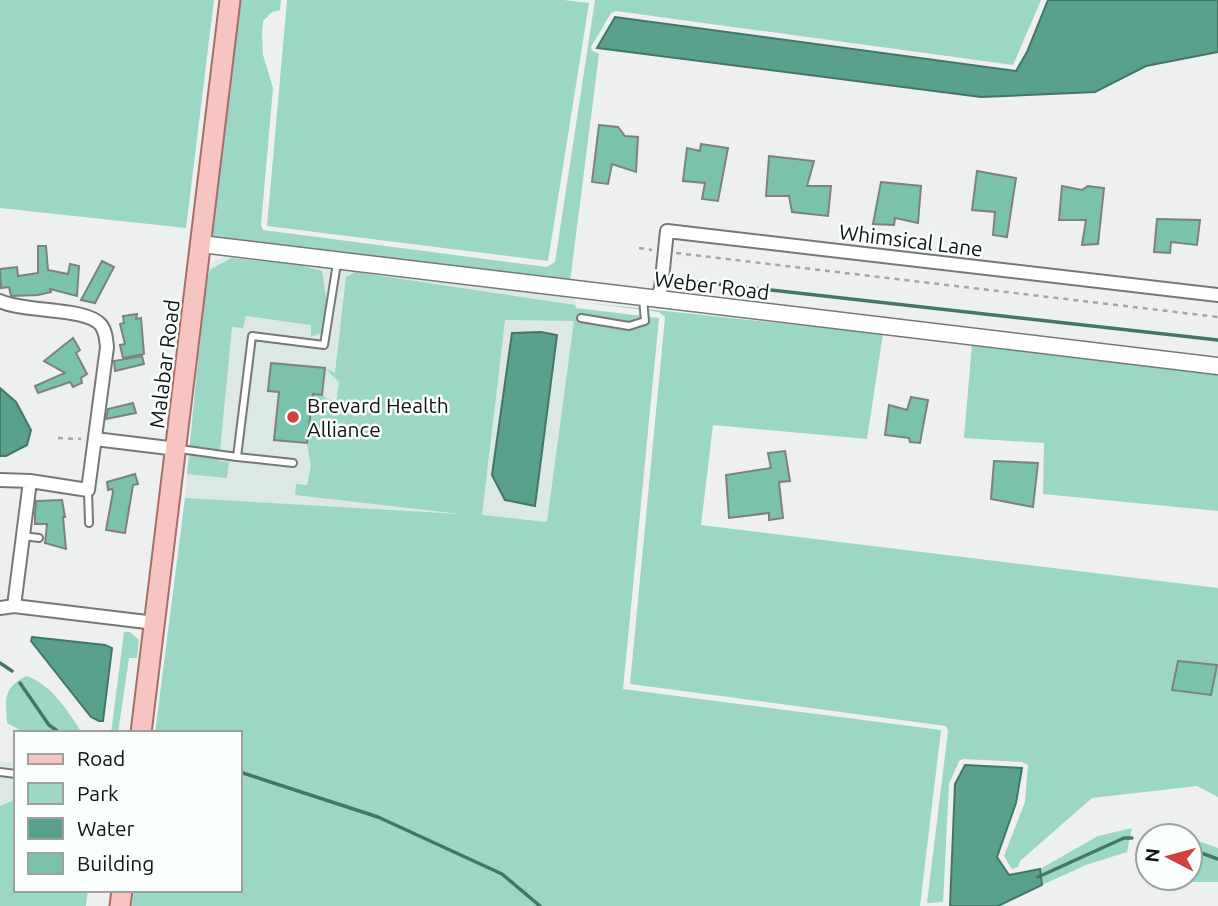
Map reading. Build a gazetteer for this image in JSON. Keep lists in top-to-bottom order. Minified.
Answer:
{"streets":{"main road":["Malabar Road"],"street":["Whimsical Lane","Weber Road"]},"crossings":[["Weber Road","Malabar Road"]],"places":["Brevard Health Alliance"],"legend":["Road","Park","Water","Building"],"north":"left"}
